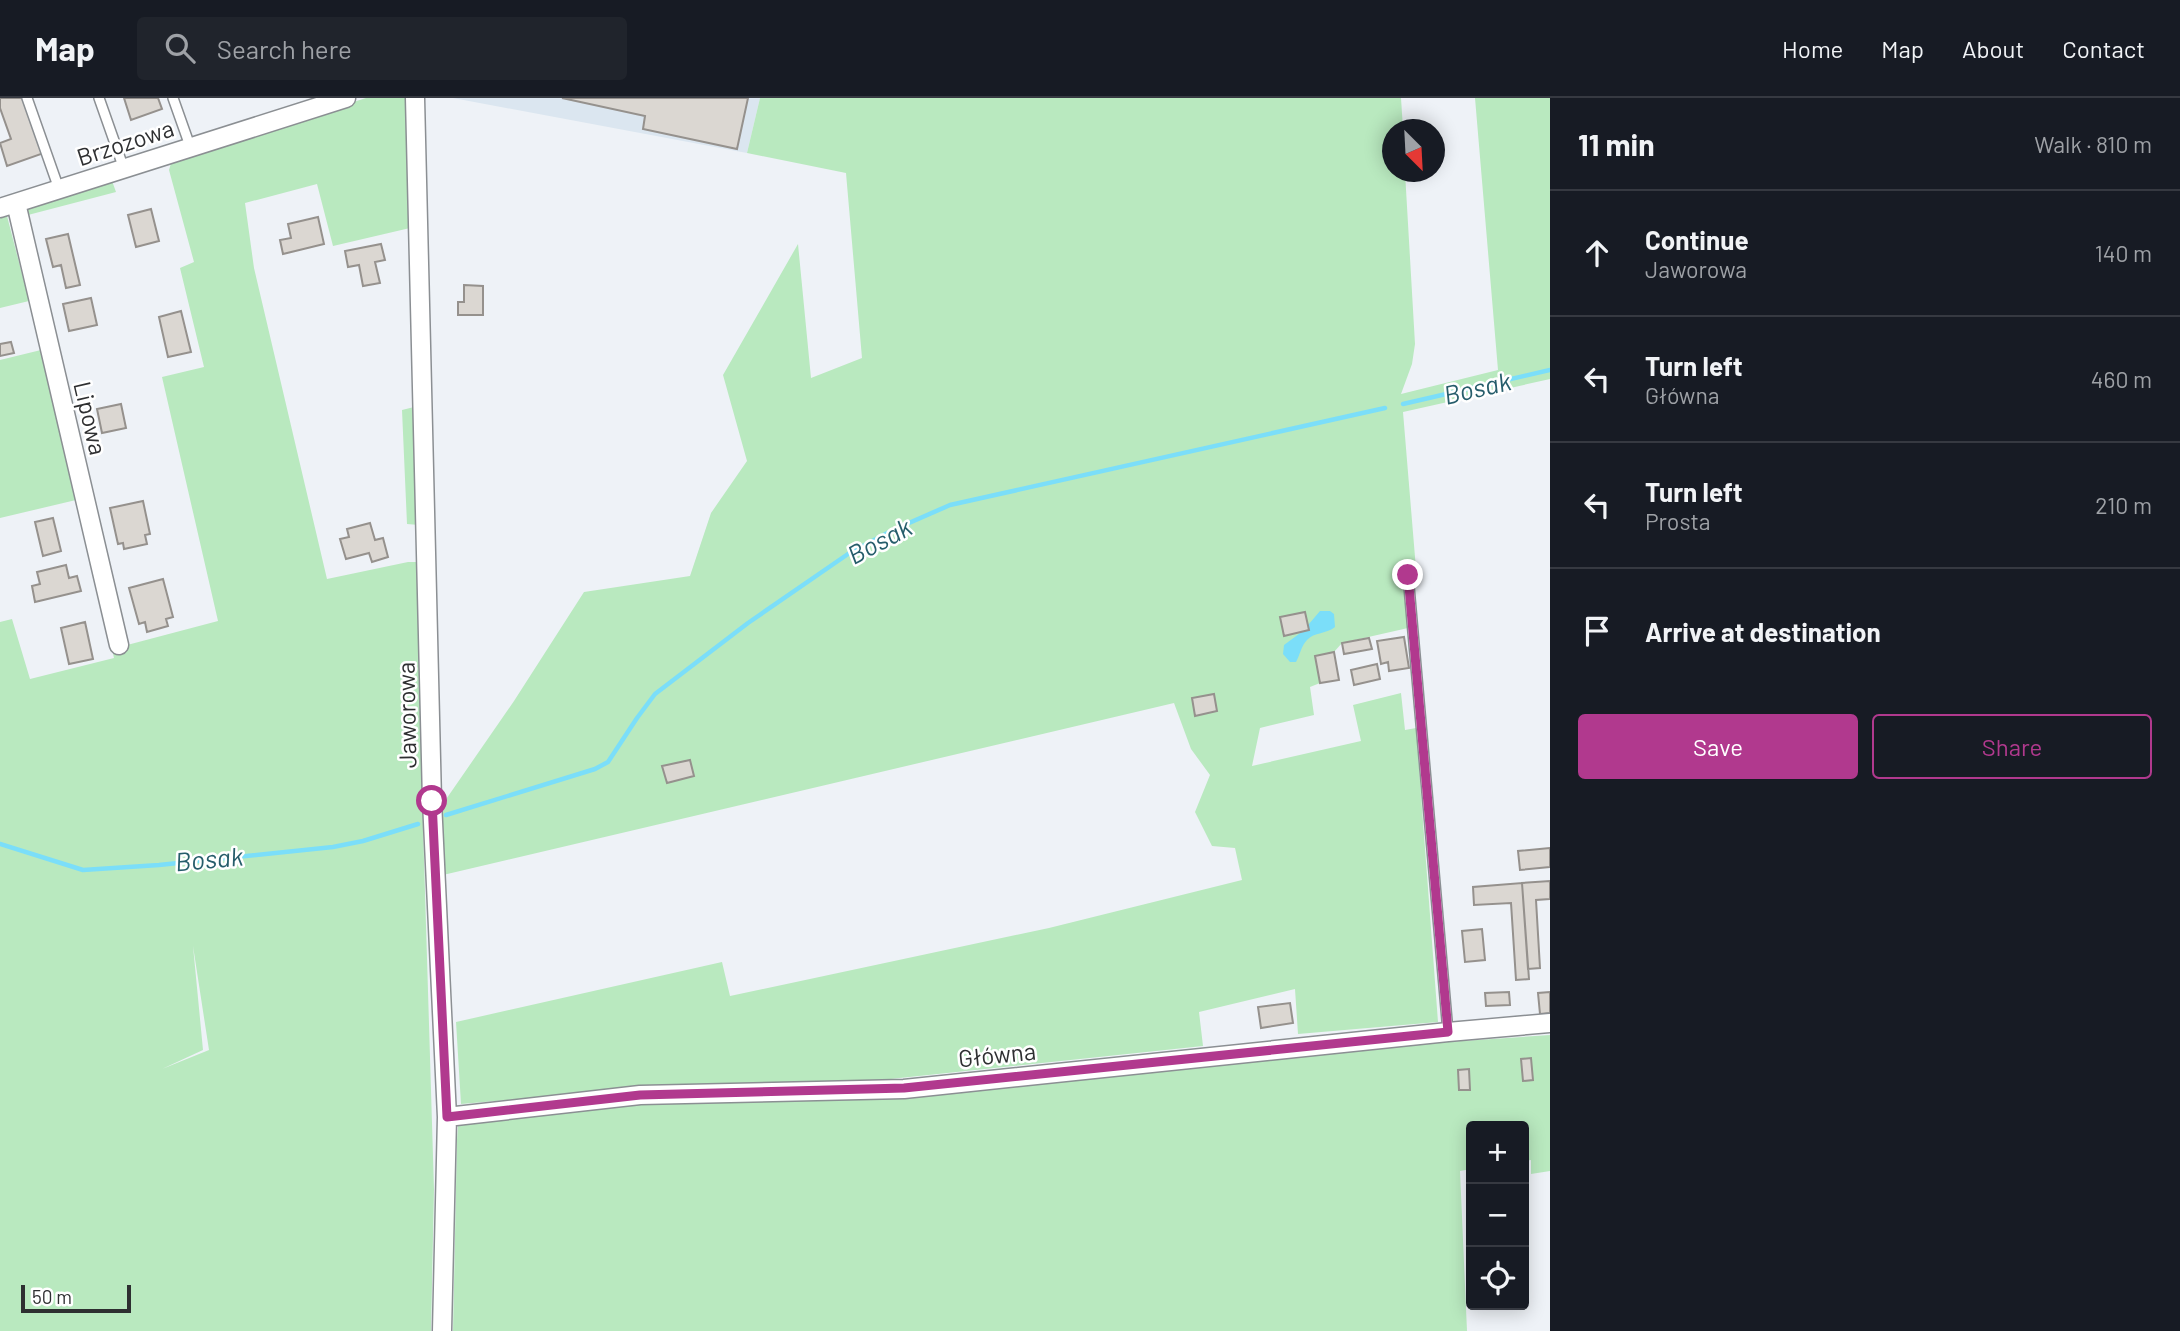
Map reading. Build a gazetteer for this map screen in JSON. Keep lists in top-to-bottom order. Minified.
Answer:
{"streets":{"street":["Brzozowa","Lipowa","Jaworowa","Główna"]},"crossings":[["Brzozowa","Lipowa"],["Jaworowa","Główna"]],"water":["Bosak"],"scale_bar":"50 m","north":"bottom right","page":{"header":"Map","search":"Search here","nav":["Home","Map","About","Contact"],"heading":["11 min","Walk · 810 m"],"list":[["Continue","Jaworowa","140 m"],["Turn left","Główna","460 m"],["Turn left","Prosta","210 m"],"Arrive at destination"],"buttons":["Save","Share"],"map_buttons":["+","−"],"scale":"50 m"}}
